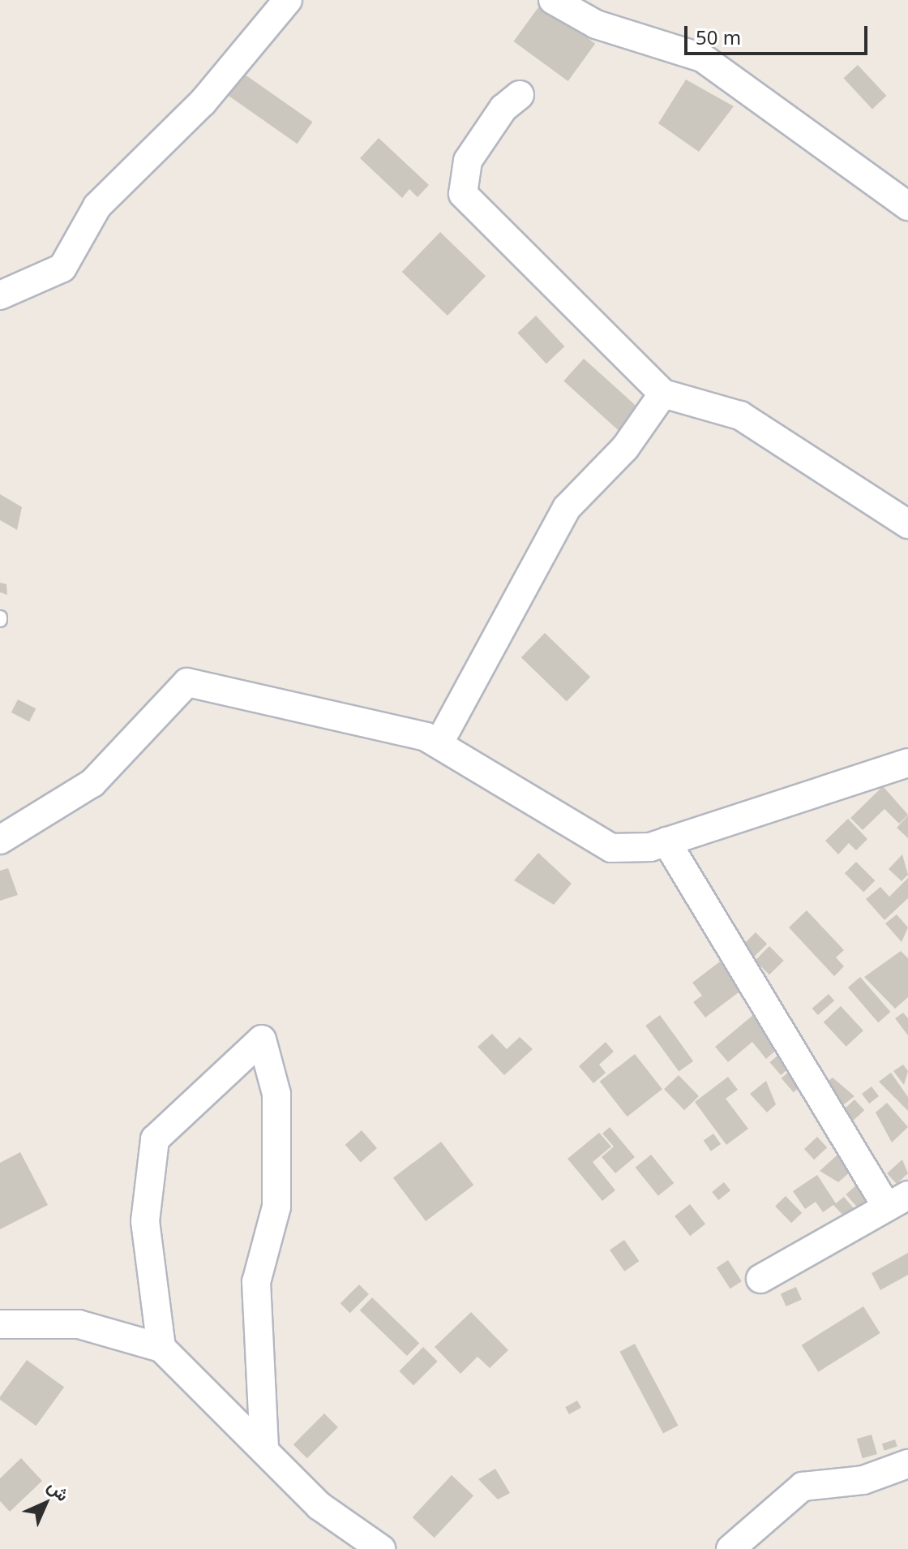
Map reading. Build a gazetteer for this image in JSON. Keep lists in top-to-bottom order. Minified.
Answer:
{"scale_bar":"50 m","north":"top right"}
